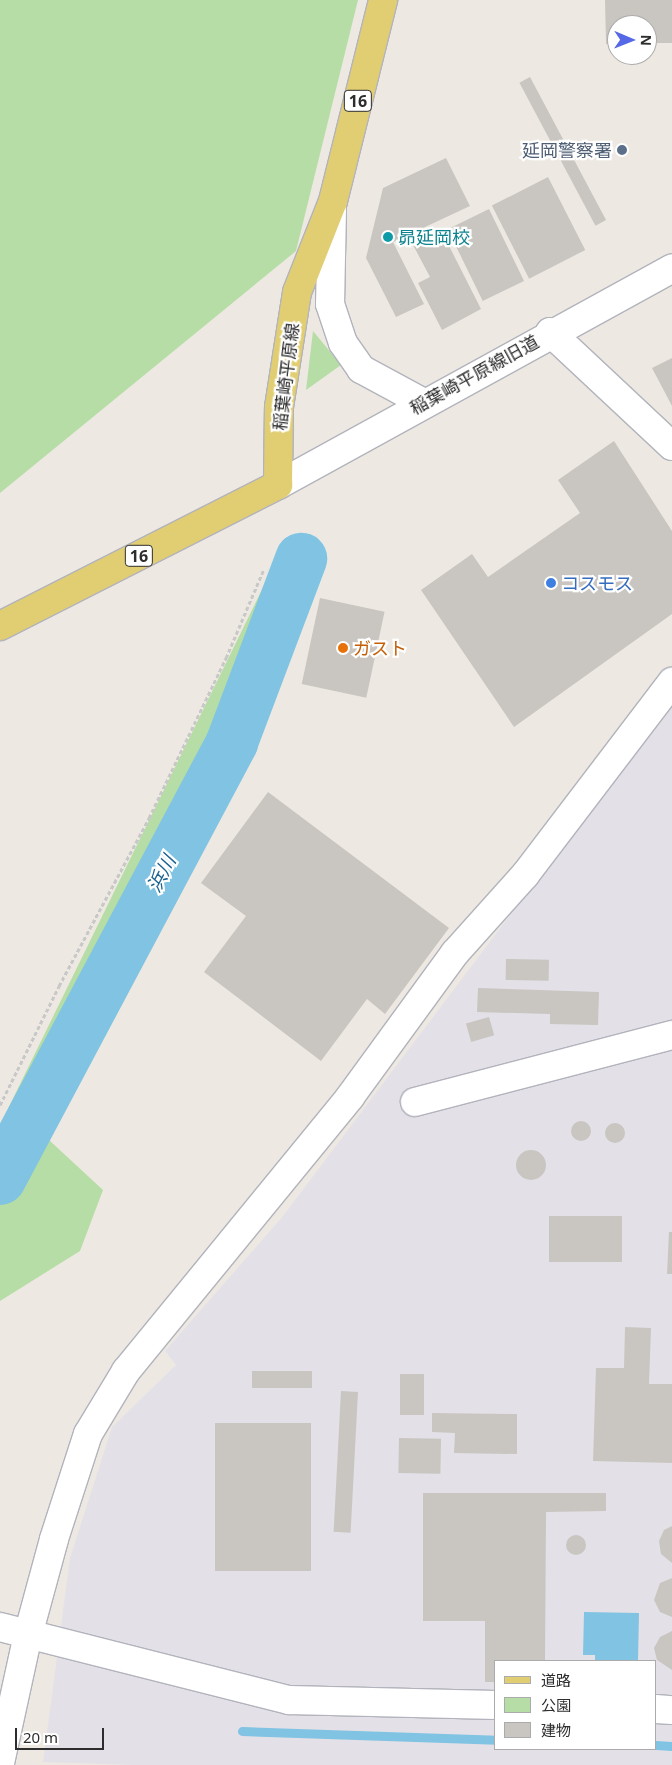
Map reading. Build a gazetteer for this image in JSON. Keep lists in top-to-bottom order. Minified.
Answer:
{"streets":{"main road":["16","稲葉崎平原線"],"street":["稲葉崎平原線旧道"]},"crossings":[["16","稲葉崎平原線旧道"],["16","稲葉崎平原線"],["稲葉崎平原線旧道","稲葉崎平原線"]],"water":["浜川"],"places":["延岡警察署","昴延岡校","コスモス","ガスト"],"legend":["道路","公園","建物"],"scale_bar":"20 m","north":"right"}
